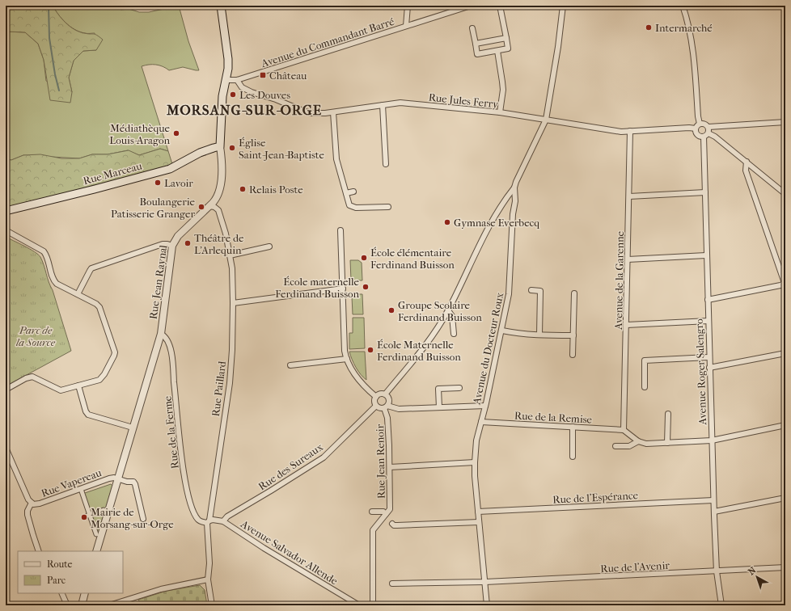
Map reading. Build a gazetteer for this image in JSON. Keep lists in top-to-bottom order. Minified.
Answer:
{"streets":{"main road":["Rue Marceau","Rue Jean Raynal"],"street":["Avenue du Commandant Barré","Rue Jules Ferry","Avenue de la Garenne","Avenue du Docteur Roux","Avenue Roger Salengro","Rue Paillard","Rue de la Remise","Rue de la Ferme","Rue Jean Renoir","Rue des Sureaux","Rue Vapereau","Rue de l'Espérance","Avenue Salvador Allende","Rue de l'Avenir"]},"crossings":[["Avenue du Commandant Barré","Rue Jules Ferry"],["Avenue du Commandant Barré","Rue Jean Raynal"],["Rue Jules Ferry","Avenue de la Garenne"],["Rue Jules Ferry","Avenue du Docteur Roux"],["Rue Jules Ferry","Avenue Roger Salengro"],["Rue Marceau","Rue Jean Raynal"],["Avenue de la Garenne","Rue de la Remise"],["Rue Jean Raynal","Rue Paillard"],["Rue Jean Raynal","Rue de la Ferme"],["Rue Jean Raynal","Rue Vapereau"],["Avenue du Docteur Roux","Rue de la Remise"],["Avenue du Docteur Roux","Rue de l'Espérance"],["Avenue du Docteur Roux","Rue de l'Avenir"],["Avenue Roger Salengro","Rue de l'Espérance"],["Avenue Roger Salengro","Rue de l'Avenir"],["Rue Paillard","Rue de la Ferme"],["Rue Jean Renoir","Rue des Sureaux"],["Rue des Sureaux","Avenue Salvador Allende"]],"districts":["MORSANG-SUR-ORGE"],"parks":["Parc de la Source"],"places":{"other":["Intermarché","Les Douves","Médiathèque Louis-Aragon","Église Saint-Jean-Baptiste","Lavoir","Relais Poste","Boulangerie Patisserie Granger","Gymnase Everbecq","Théâtre de L'Arlequin","École élémentaire Ferdinand Buisson","École maternelle Ferdinand Buisson","Groupe Scolaire Ferdinand Buisson","École Maternelle Ferdinand Buisson","Mairie de Morsang-sur-Orge"],"transit":["Château"]},"legend":["Route","Parc"],"north":"top left"}
